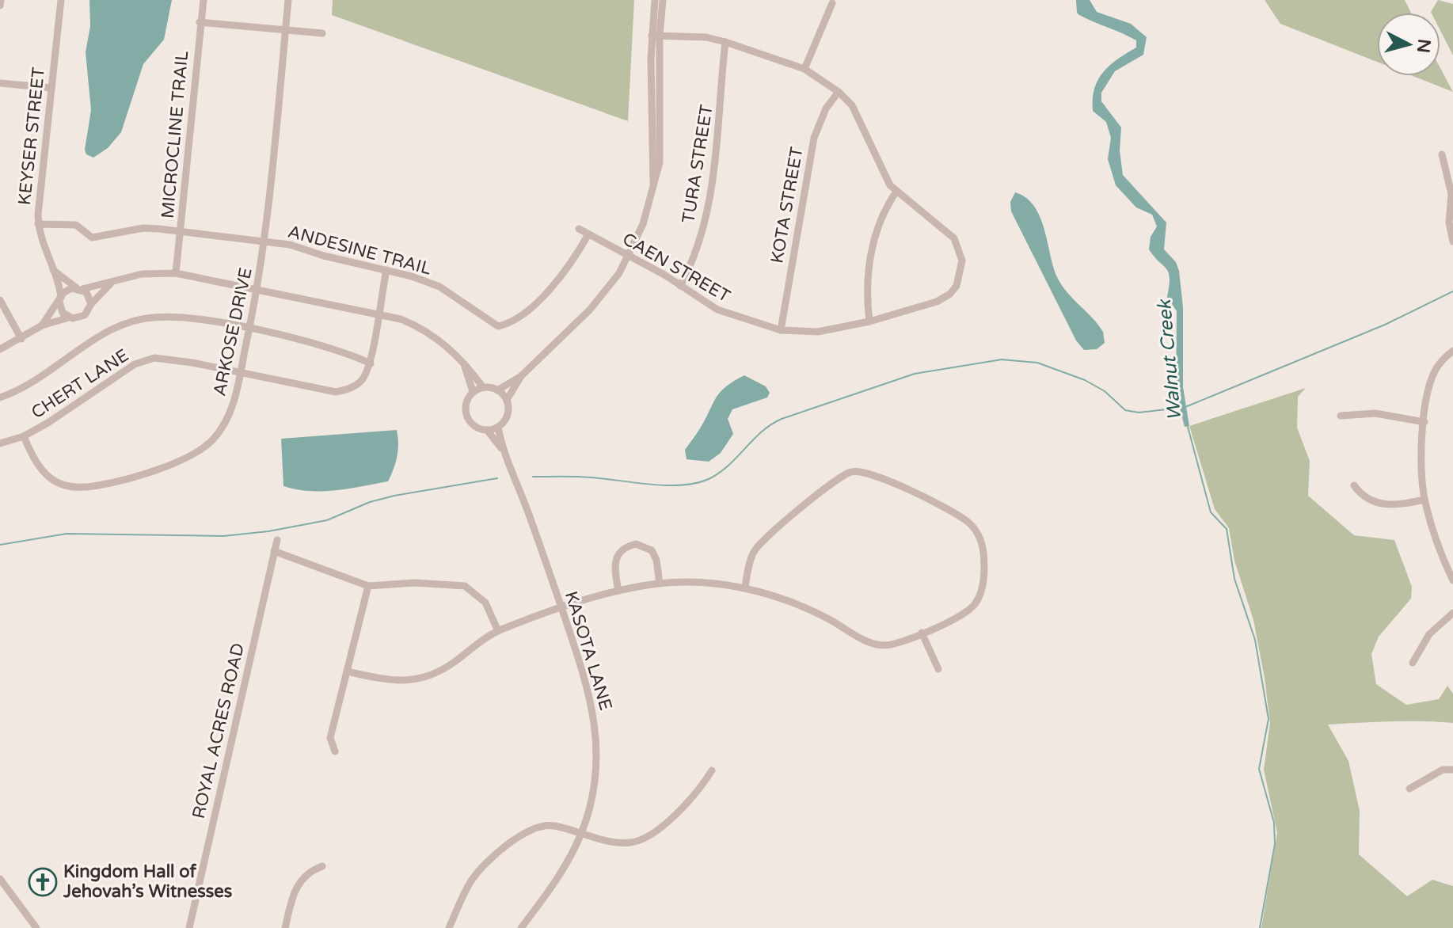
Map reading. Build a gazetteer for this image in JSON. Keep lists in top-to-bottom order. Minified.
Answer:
{"streets":{"street":["MICROCLINE TRAIL","KEYSER STREET","TURA STREET","KOTA STREET","ANDESINE TRAIL","CAEN STREET","ARKOSE DRIVE","CHERT LANE","KASOTA LANE","ROYAL ACRES ROAD"]},"crossings":[["MICROCLINE TRAIL","ANDESINE TRAIL"],["MICROCLINE TRAIL","KASOTA LANE"],["KEYSER STREET","ANDESINE TRAIL"],["KEYSER STREET","KASOTA LANE"],["TURA STREET","CAEN STREET"],["KOTA STREET","CAEN STREET"],["ANDESINE TRAIL","CAEN STREET"],["ANDESINE TRAIL","ARKOSE DRIVE"],["ARKOSE DRIVE","CHERT LANE"],["ARKOSE DRIVE","KASOTA LANE"]],"water":["Walnut Creek"],"places":{"church":["Kingdom Hall of Jehovah’s Witnesses"]},"north":"right"}
